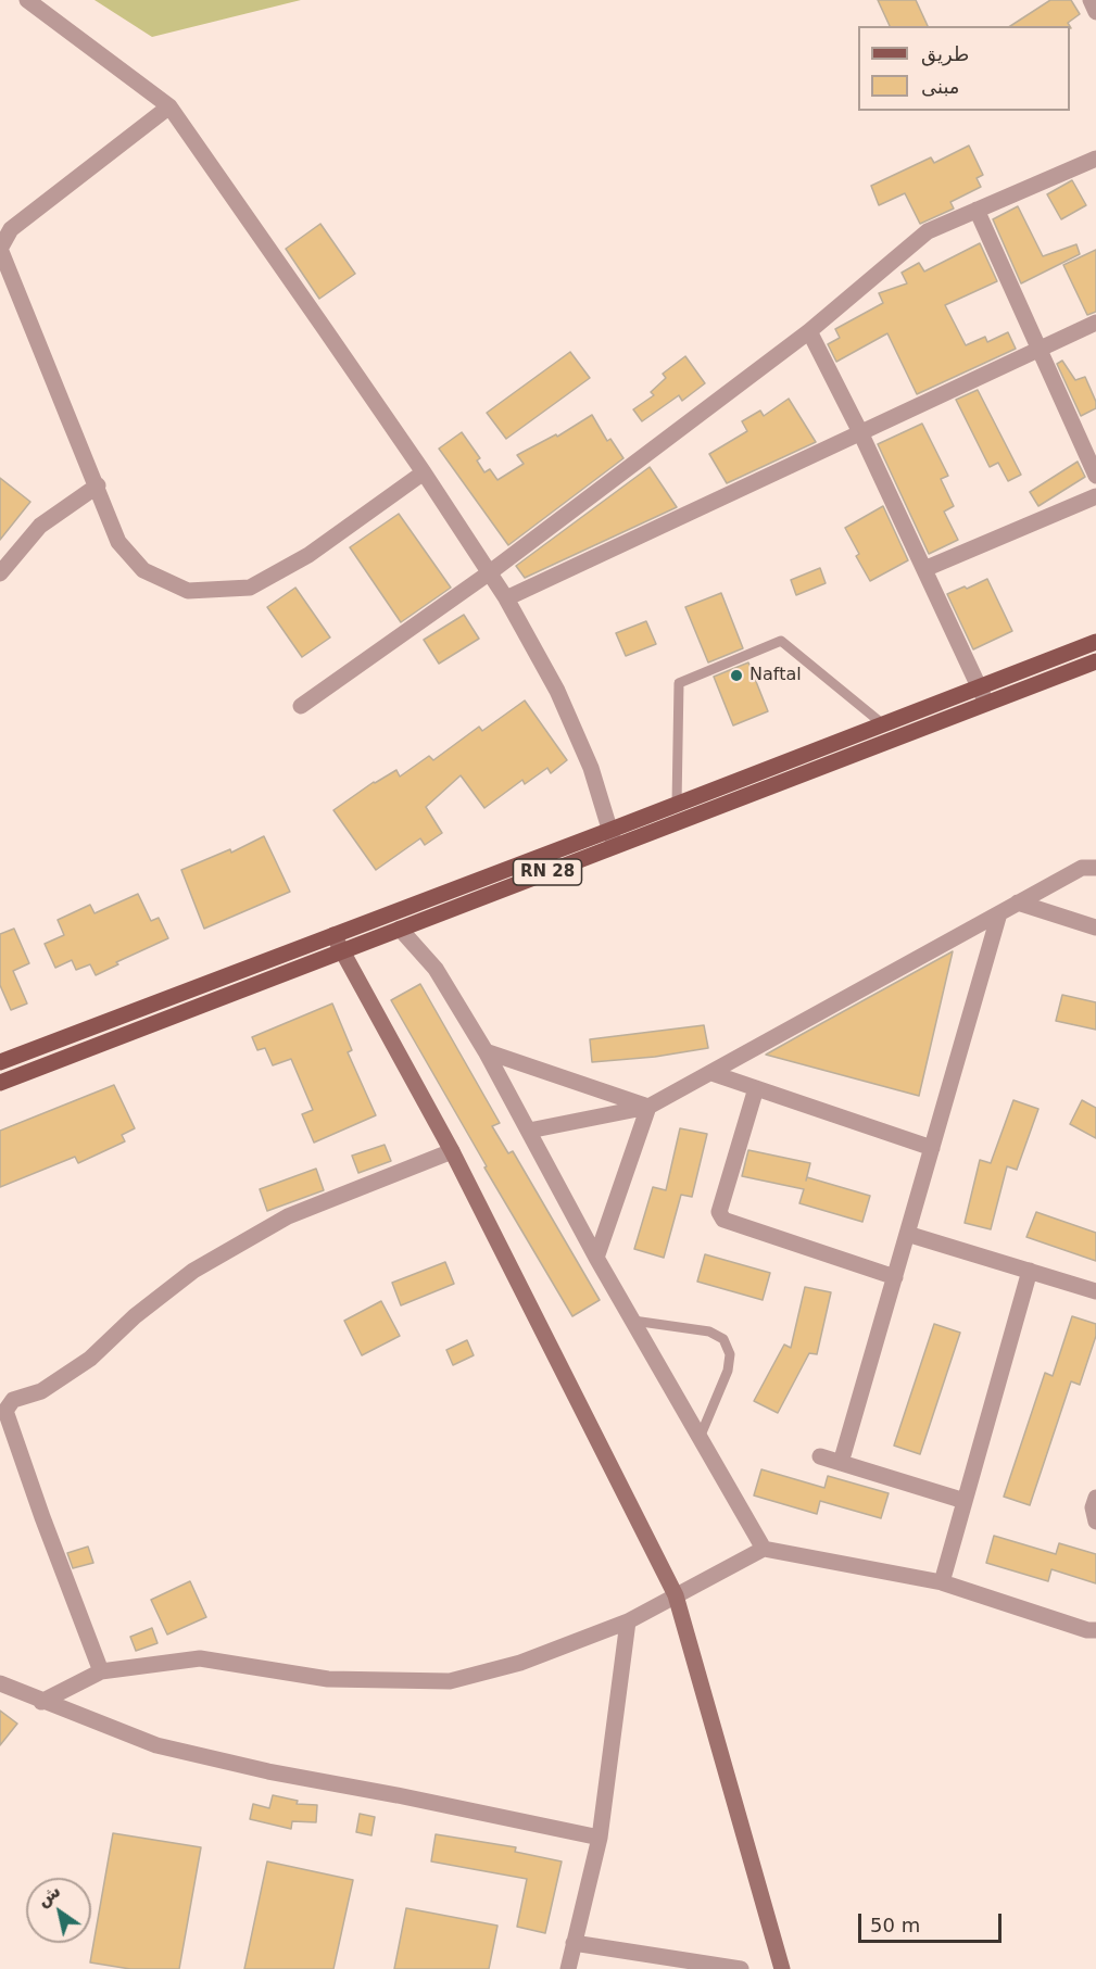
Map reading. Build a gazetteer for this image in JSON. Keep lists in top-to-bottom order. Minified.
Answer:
{"streets":{"main road":["RN 28"]},"places":["Naftal"],"legend":["طريق","مبنى"],"scale_bar":"50 m","north":"top left"}
